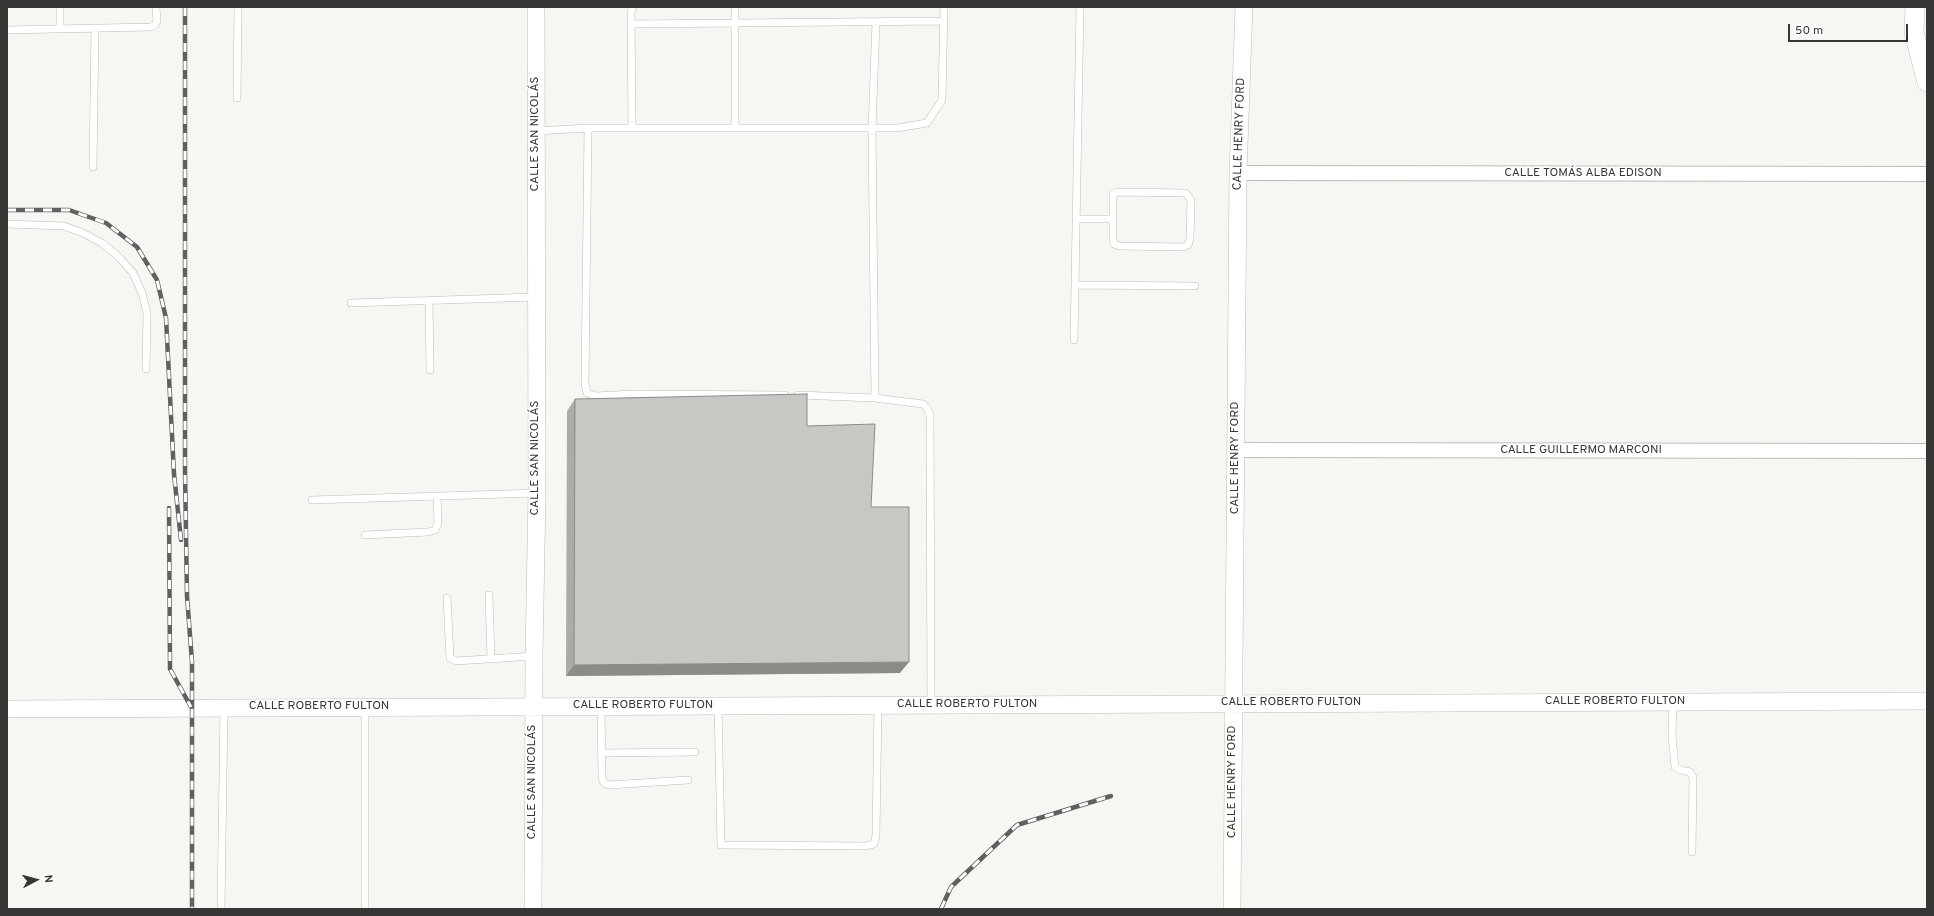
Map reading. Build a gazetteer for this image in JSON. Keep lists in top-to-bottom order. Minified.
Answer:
{"streets":{"street":["CALLE SAN NICOLÁS","CALLE HENRY FORD","CALLE TOMÁS ALBA EDISON","CALLE GUILLERMO MARCONI","CALLE ROBERTO FULTON"]},"crossings":[["CALLE SAN NICOLÁS","CALLE ROBERTO FULTON"],["CALLE HENRY FORD","CALLE TOMÁS ALBA EDISON"],["CALLE HENRY FORD","CALLE GUILLERMO MARCONI"],["CALLE HENRY FORD","CALLE ROBERTO FULTON"]],"scale_bar":"50 m","north":"right"}
